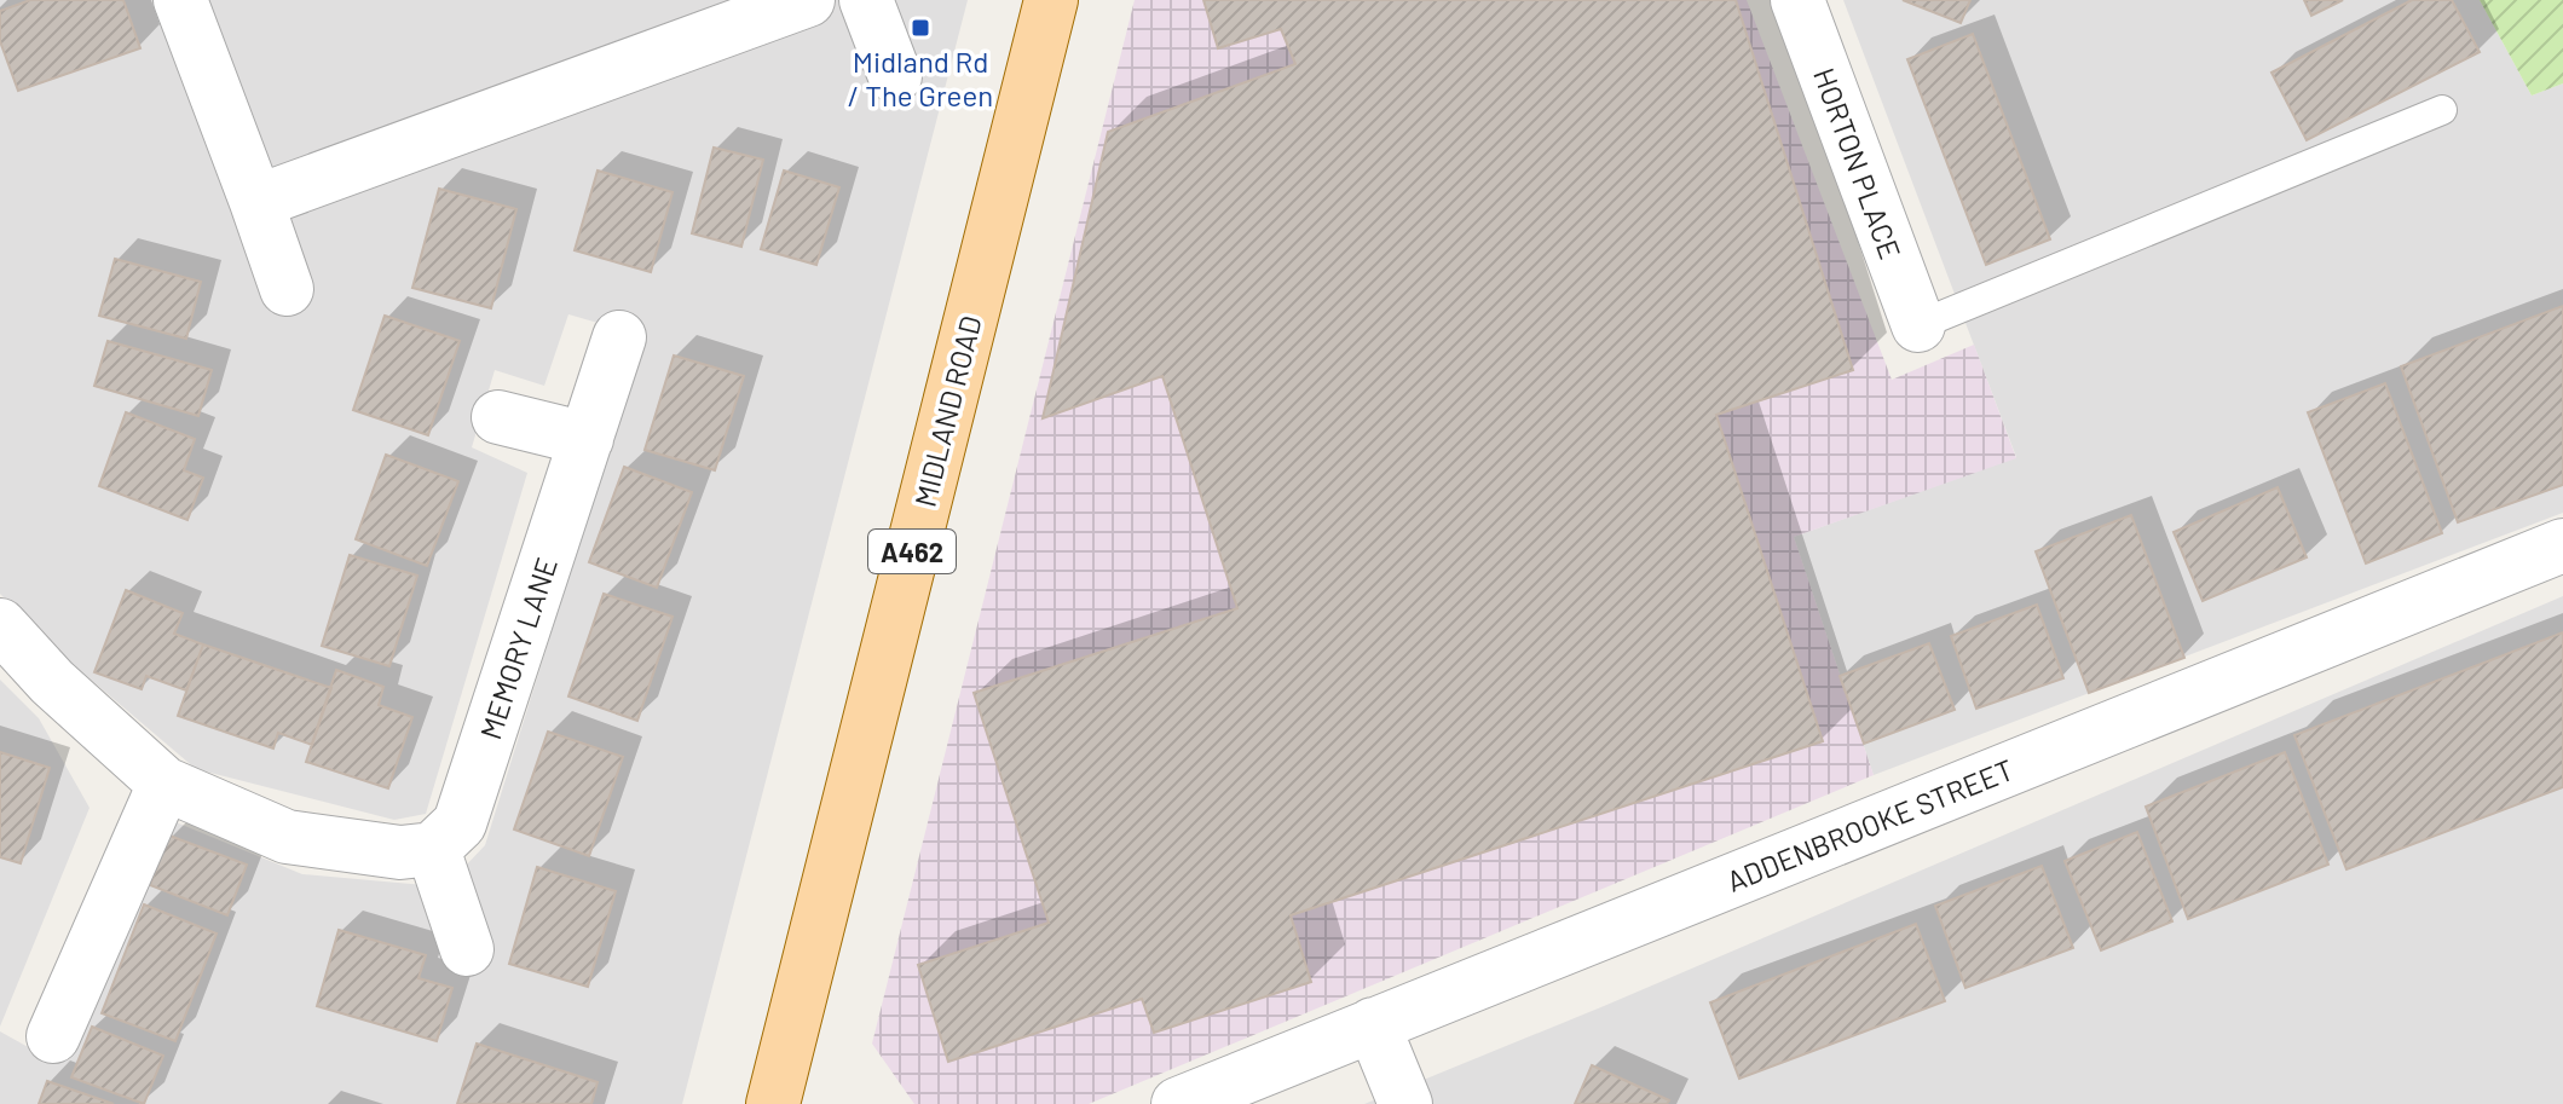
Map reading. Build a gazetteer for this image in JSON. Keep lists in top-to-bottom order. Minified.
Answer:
{"streets":{"main road":["MIDLAND ROAD","A462"],"street":["HORTON PLACE","MEMORY LANE","ADDENBROOKE STREET"]},"places":{"transit":["Midland Rd / The Green"]}}
